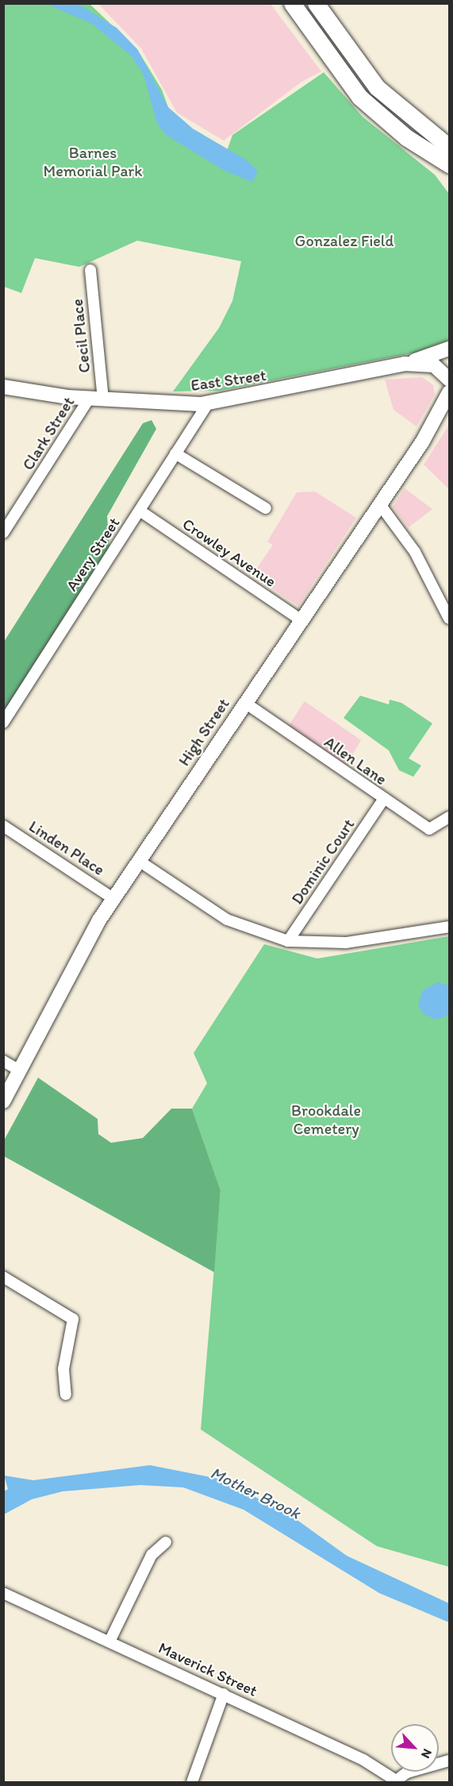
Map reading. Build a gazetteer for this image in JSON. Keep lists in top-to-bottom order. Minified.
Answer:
{"streets":{"main road":["East Street","High Street"],"street":["Cecil Place","Clark Street","Crowley Avenue","Avery Street","Allen Lane","Linden Place","Dominic Court","Maverick Street"]},"crossings":[["Cecil Place","East Street"],["East Street","Clark Street"],["East Street","Avery Street"],["Crowley Avenue","Avery Street"],["Crowley Avenue","High Street"],["High Street","Allen Lane"],["High Street","Linden Place"],["Allen Lane","Dominic Court"]],"water":["Mother Brook"],"parks":["Barnes Memorial Park","Gonzalez Field","Brookdale Cemetery"],"north":"bottom right"}
